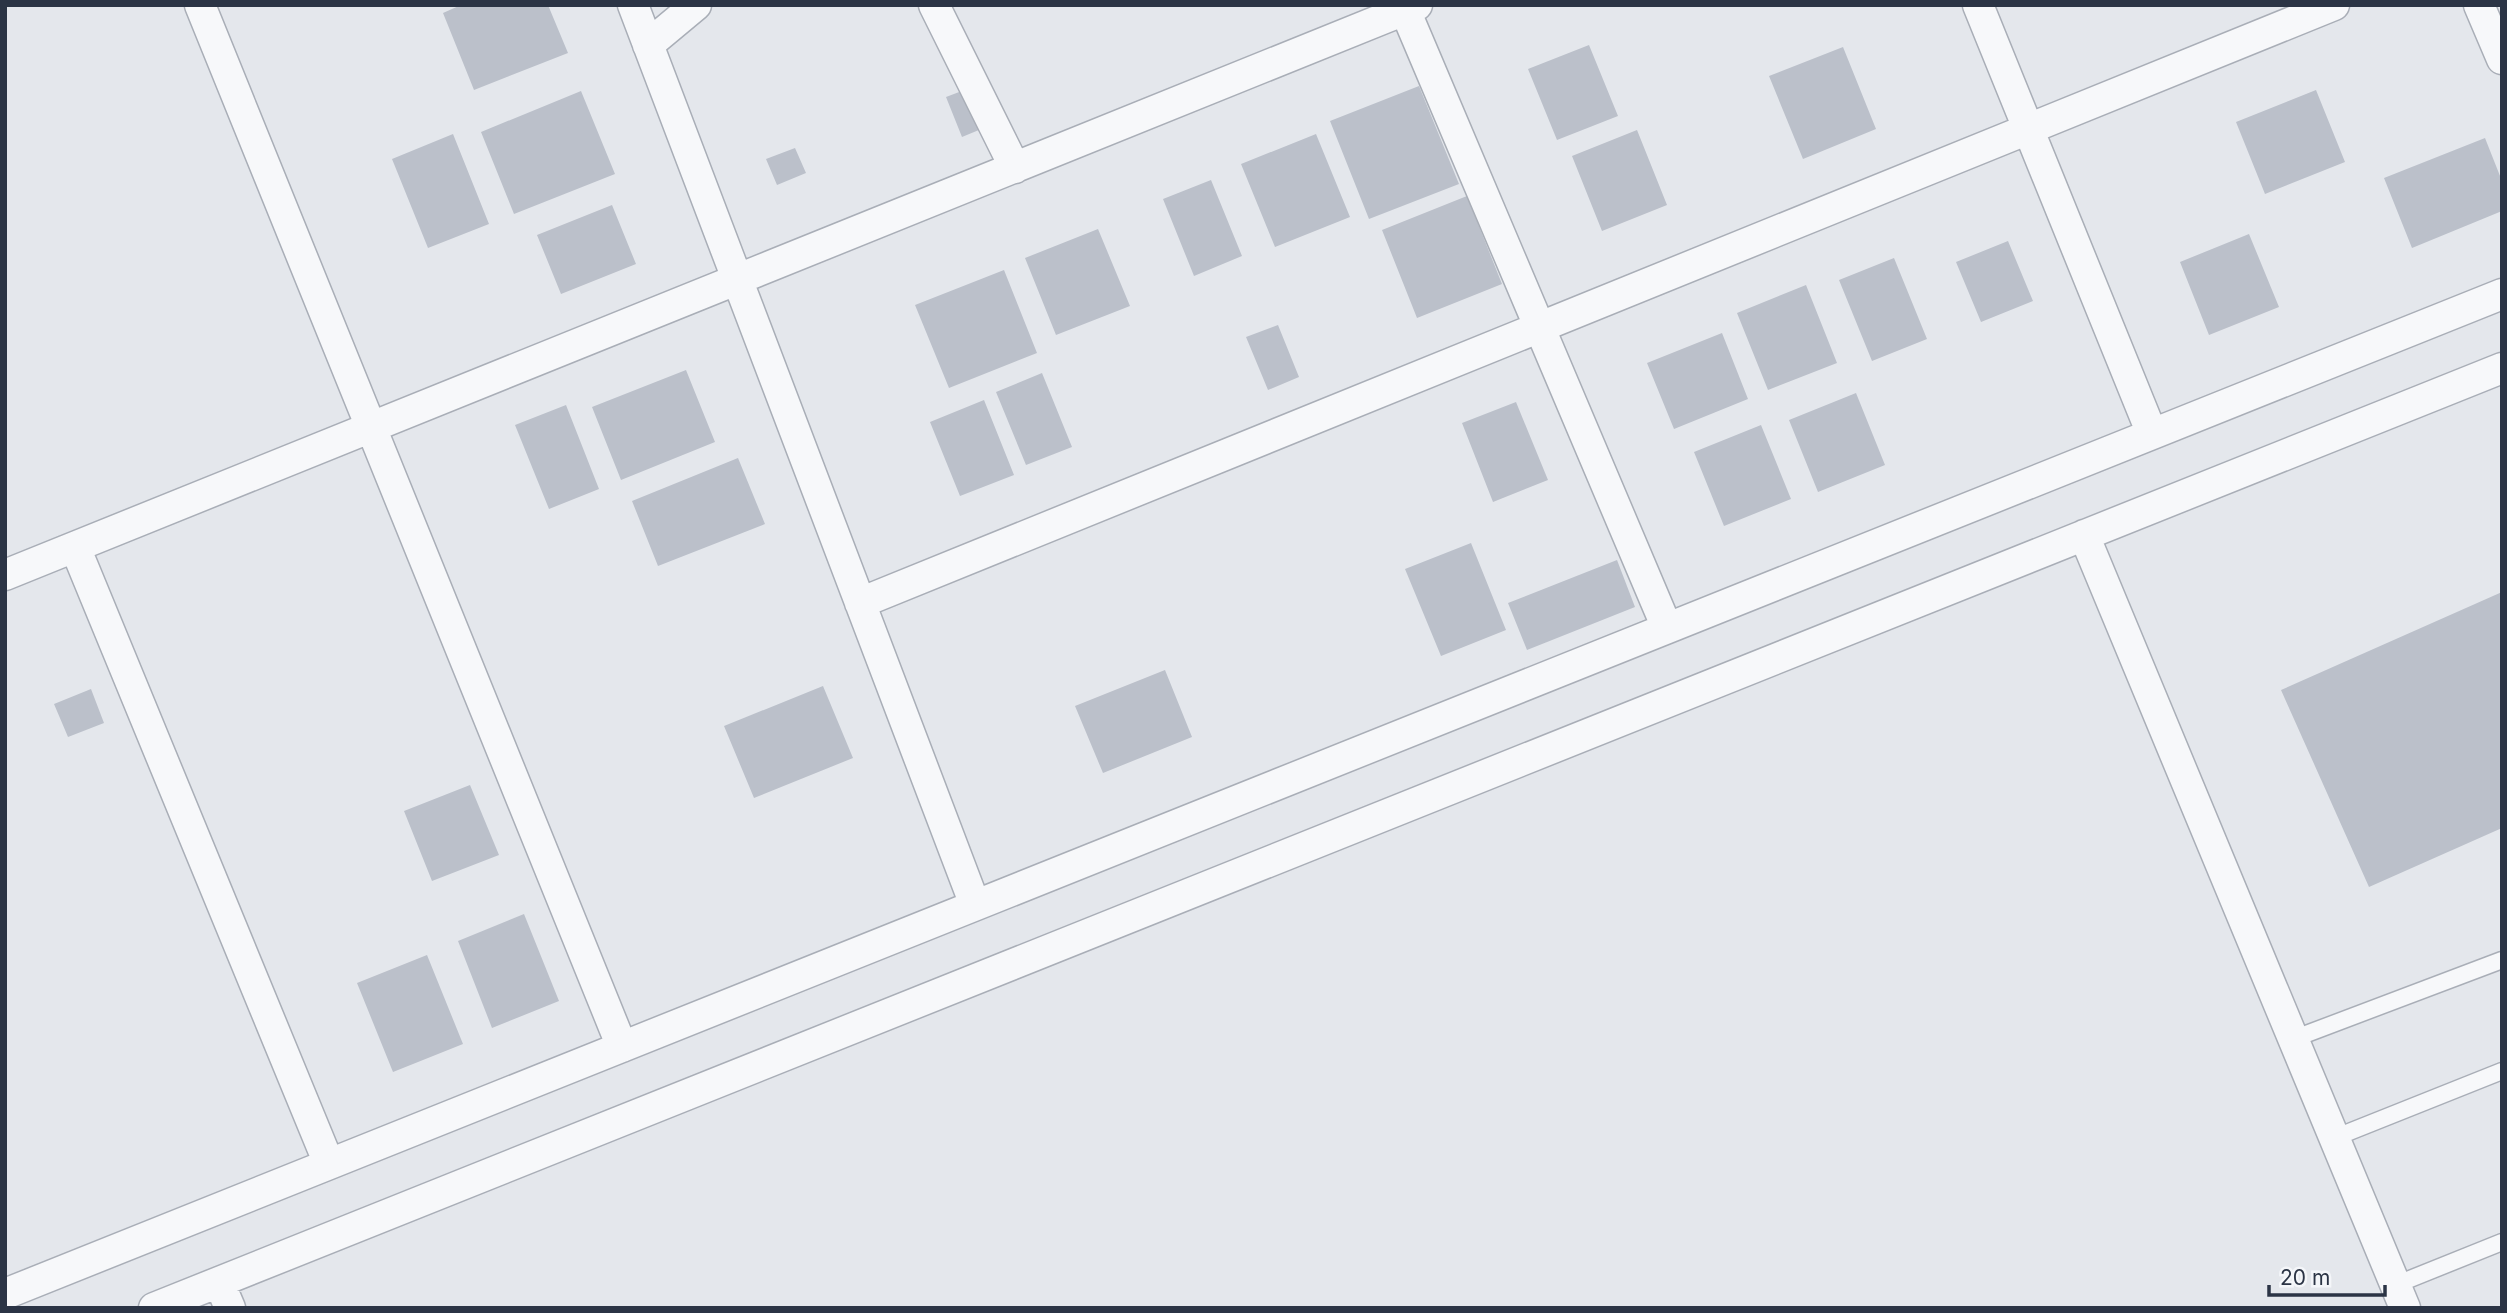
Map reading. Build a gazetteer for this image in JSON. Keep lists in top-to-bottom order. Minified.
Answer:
{"scale_bar":"20 m"}
